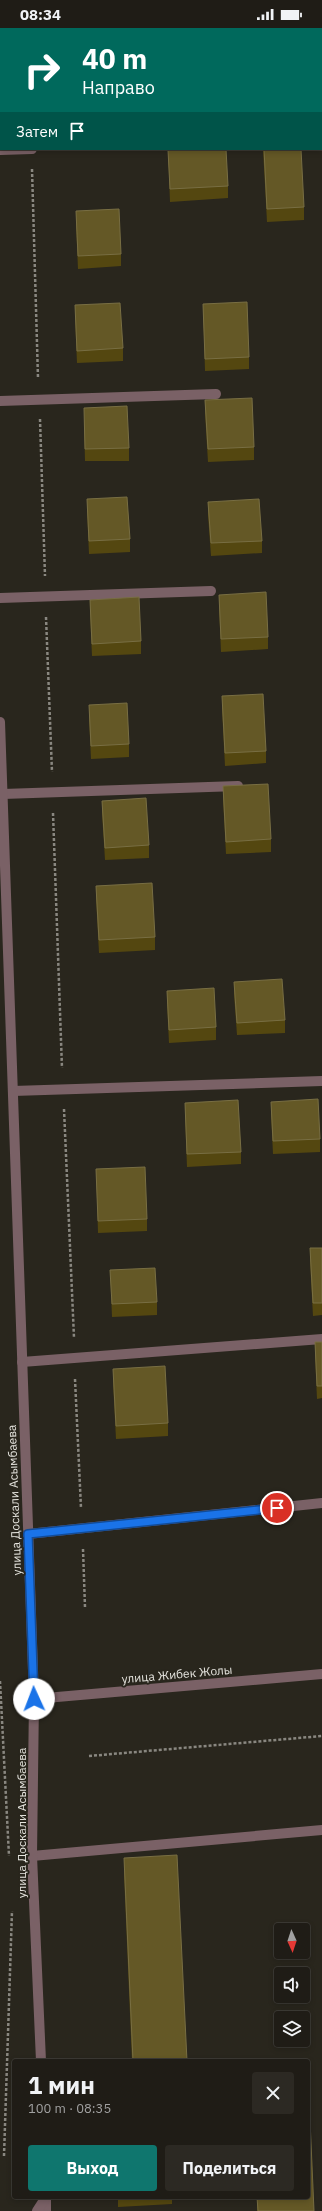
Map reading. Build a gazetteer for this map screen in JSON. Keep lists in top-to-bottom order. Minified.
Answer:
{"streets":{"street":["улица Доскали Асымбаева","улица Жибек Жолы"]},"crossings":[["улица Доскали Асымбаева","улица Жибек Жолы"]],"north":"bottom","page":{"status":"08:34","turn":["40 m","Направо"],"then":"Затем","heading":["1 мин","100 m · 08:35"],"buttons":["Выход","Поделиться"]}}
